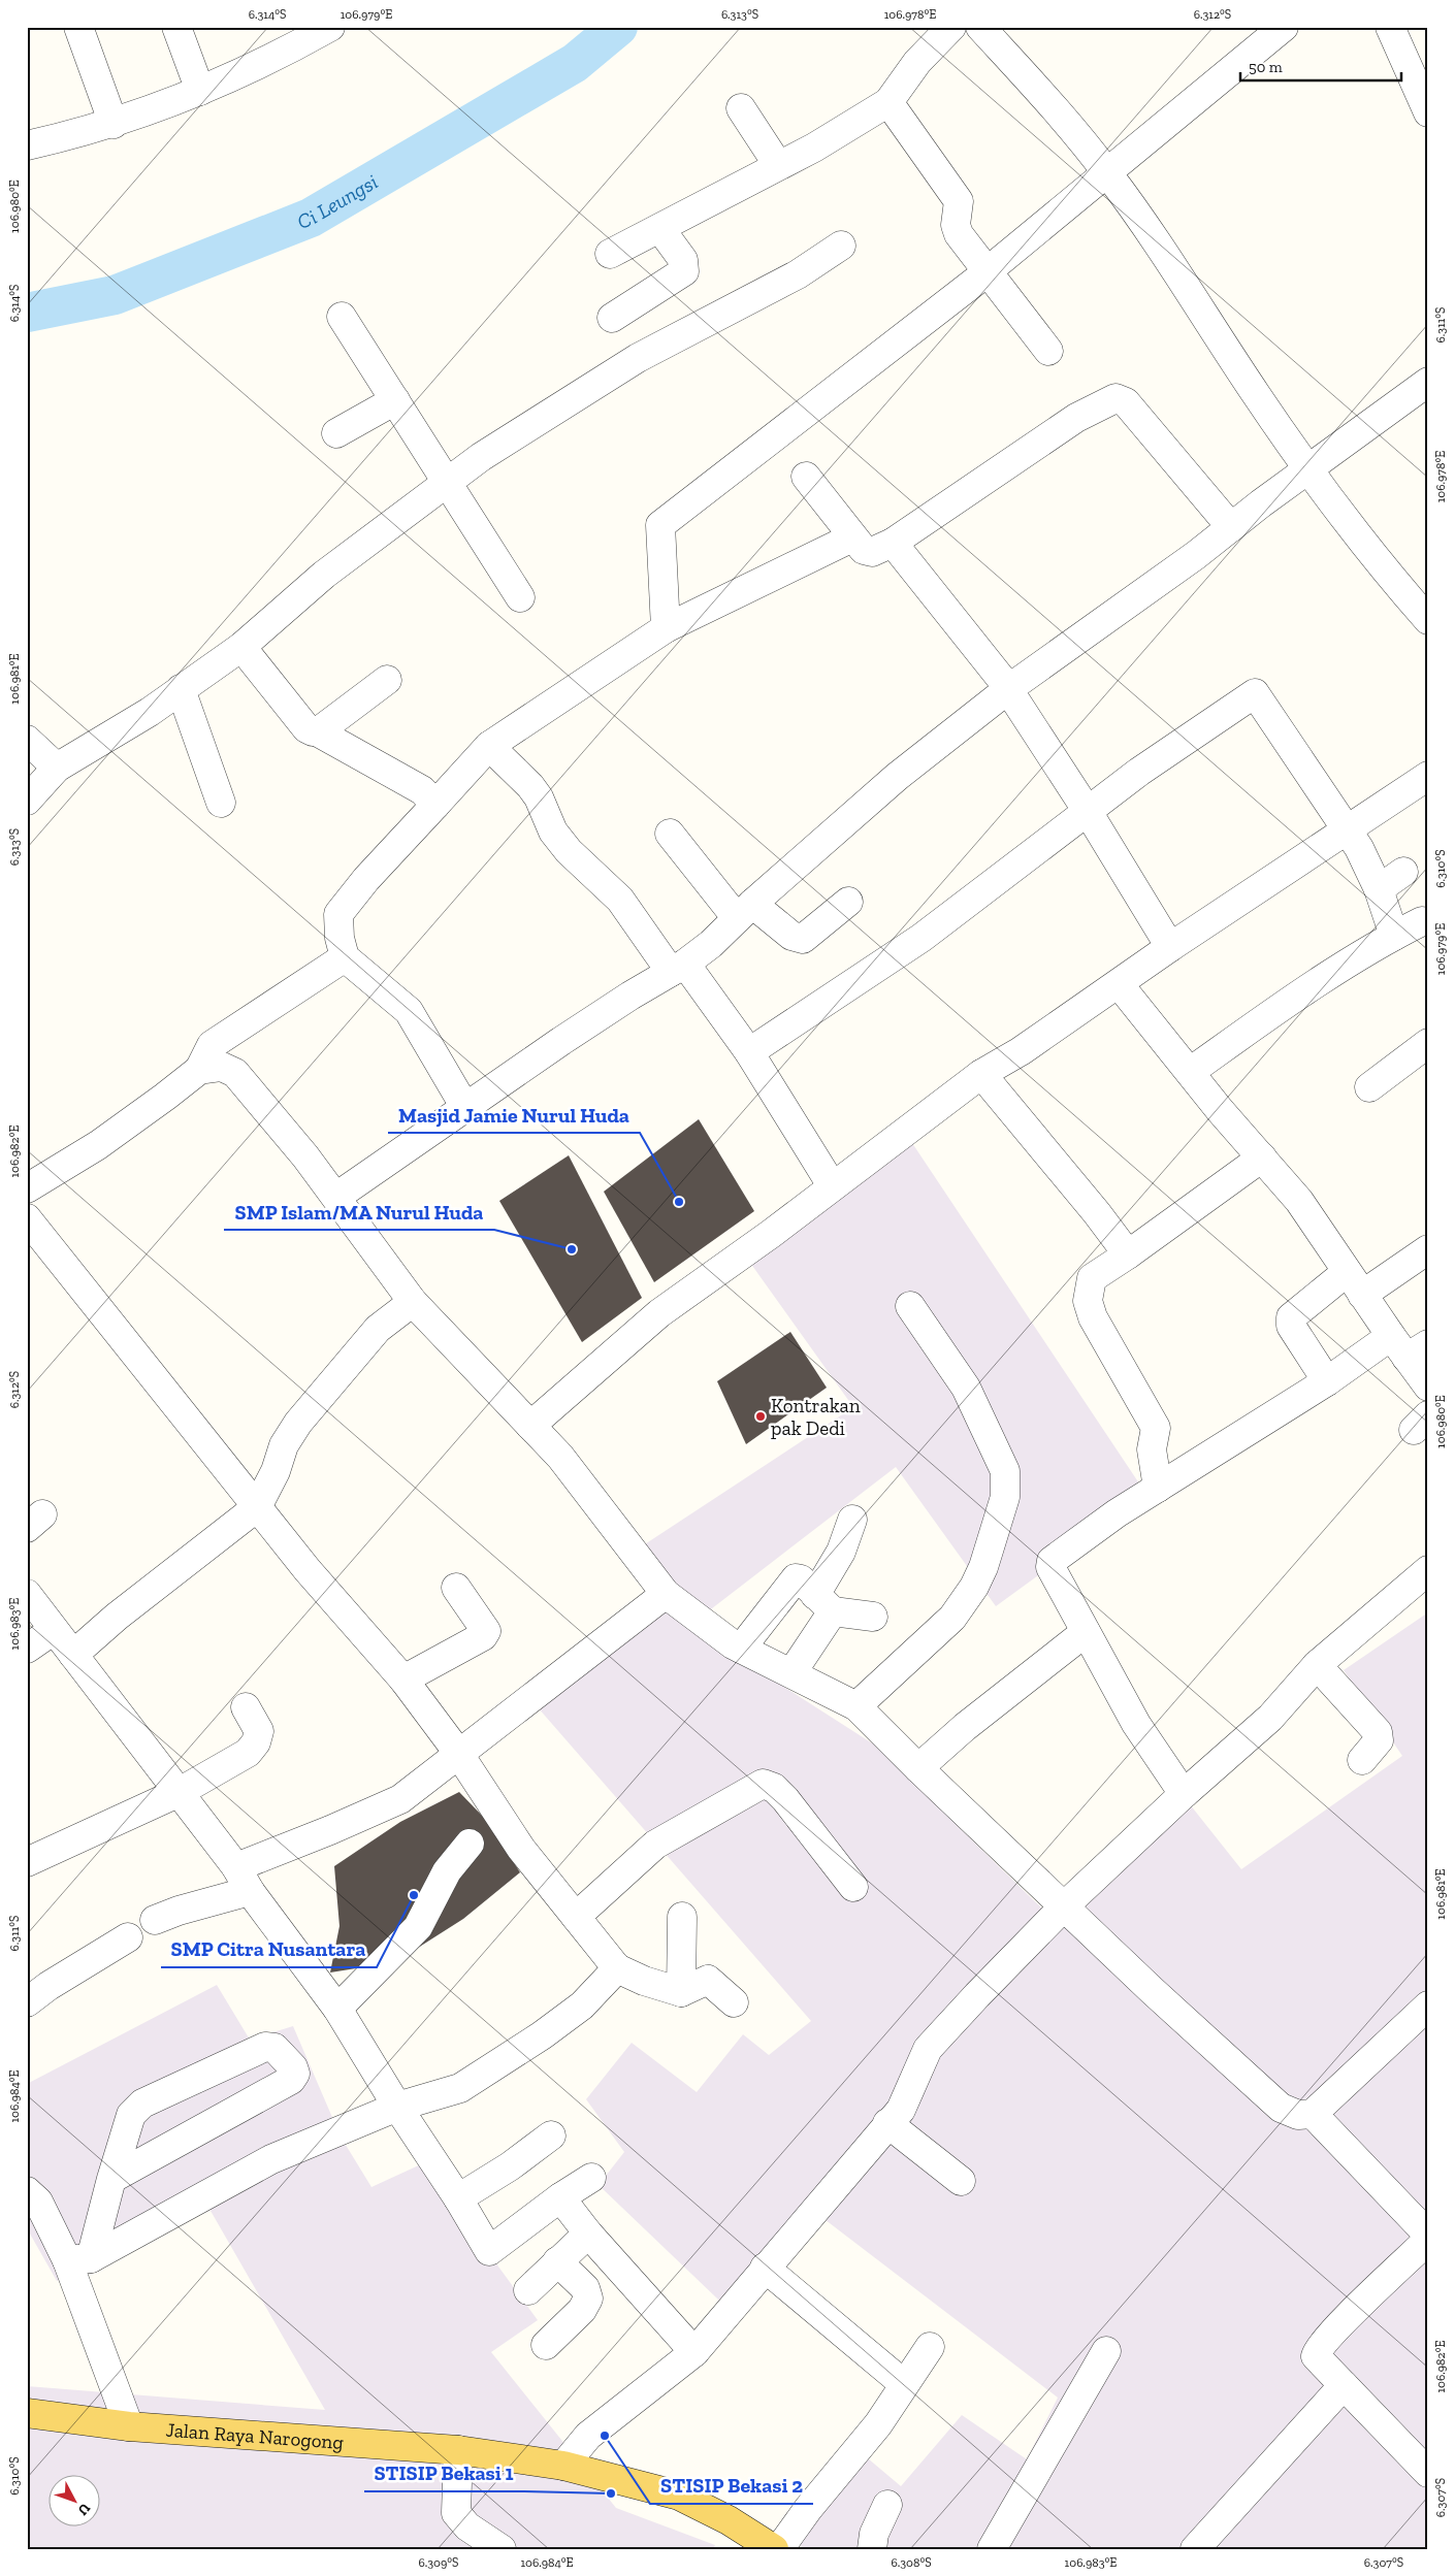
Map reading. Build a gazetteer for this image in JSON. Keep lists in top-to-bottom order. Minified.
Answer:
{"streets":{"main road":["Jalan Raya Narogong"]},"water":["Ci Leungsi"],"places":["Masjid Jamie Nurul Huda","SMP Islam/MA Nurul Huda","Kontrakan pak Dedi","SMP Citra Nusantara","STISIP Bekasi 2","STISIP Bekasi 1"],"scale_bar":"50 m","north":"bottom right","coordinates":["6.314°S","106.979°E","6.313°S","106.978°E","6.312°S","106.980°E","6.311°S","106.981°E","6.310°S","106.982°E","106.983°E","106.984°E","6.307°S","6.309°S","6.308°S"]}
